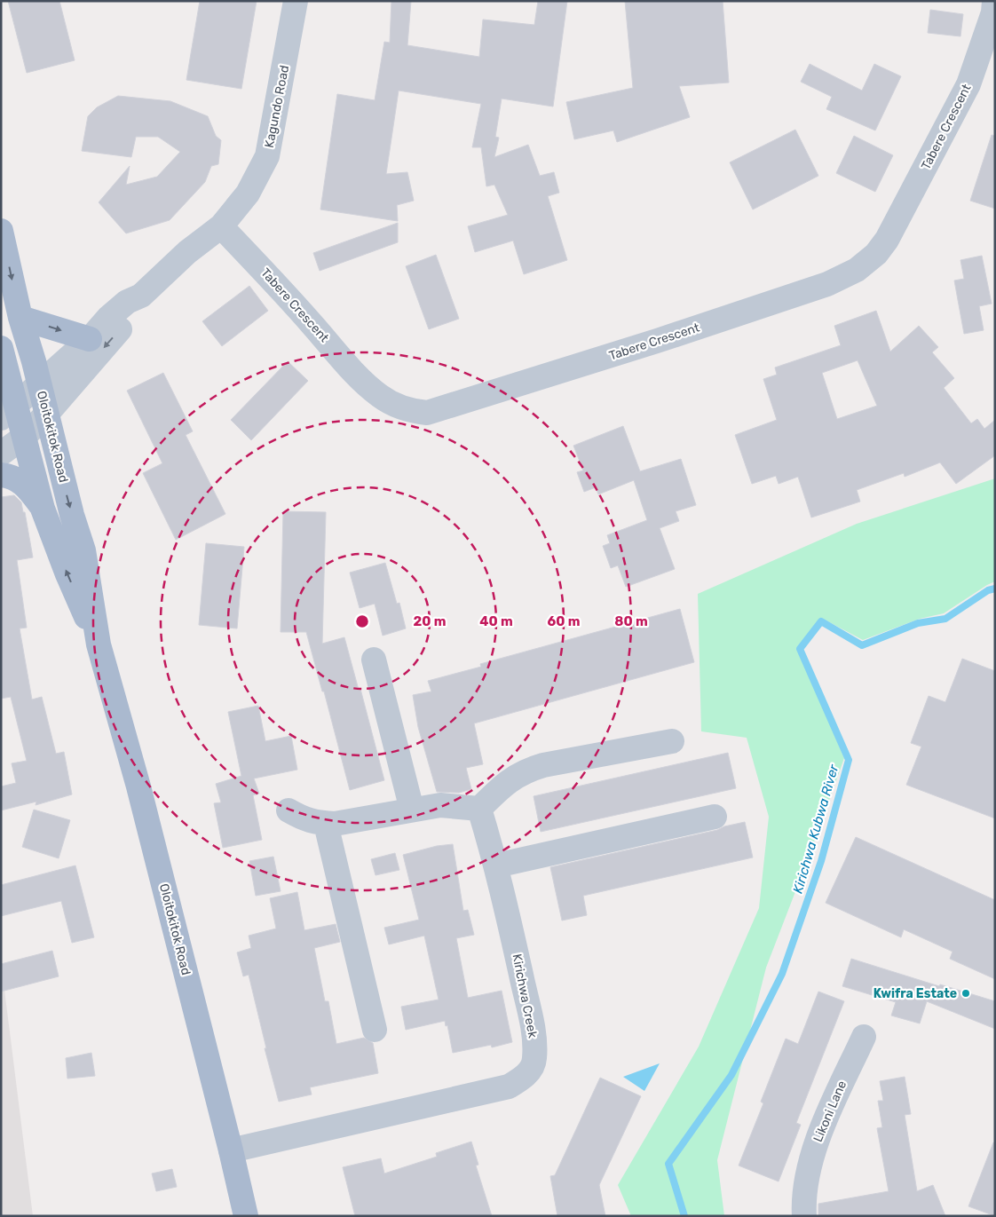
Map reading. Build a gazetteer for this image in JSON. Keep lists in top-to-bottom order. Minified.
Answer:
{"streets":{"main road":["Oloitokitok Road"],"street":["Kagundo Road","Tabere Crescent","Kirichwa Creek","Likoni Lane"]},"crossings":[["Kagundo Road","Tabere Crescent"],["Kagundo Road","Oloitokitok Road"],["Oloitokitok Road","Kirichwa Creek"]],"water":["Kirichwa Kubwa River"],"places":["Kwifra Estate"],"rings":["20 m","40 m","60 m","80 m"]}
